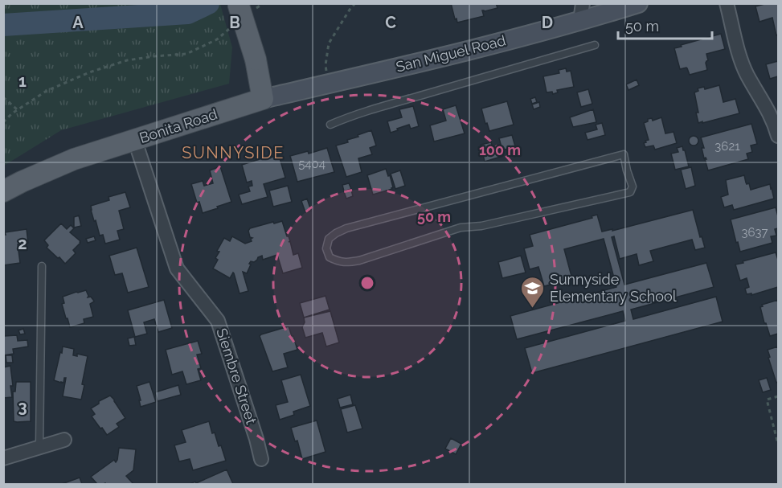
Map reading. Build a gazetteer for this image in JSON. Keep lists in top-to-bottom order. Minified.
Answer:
{"streets":{"main road":["Bonita Road"],"street":["San Miguel Road","Siembre Street"]},"crossings":[["San Miguel Road","Bonita Road"],["Bonita Road","Siembre Street"]],"districts":["SUNNYSIDE"],"places":{"school or university":["Sunnyside Elementary School"]},"house_numbers":["3621","5404","3637"],"scale_bar":"50 m","grid":{"columns":["A","B","C","D"],"rows":["1","2","3"]},"rings":["100 m","50 m"]}
